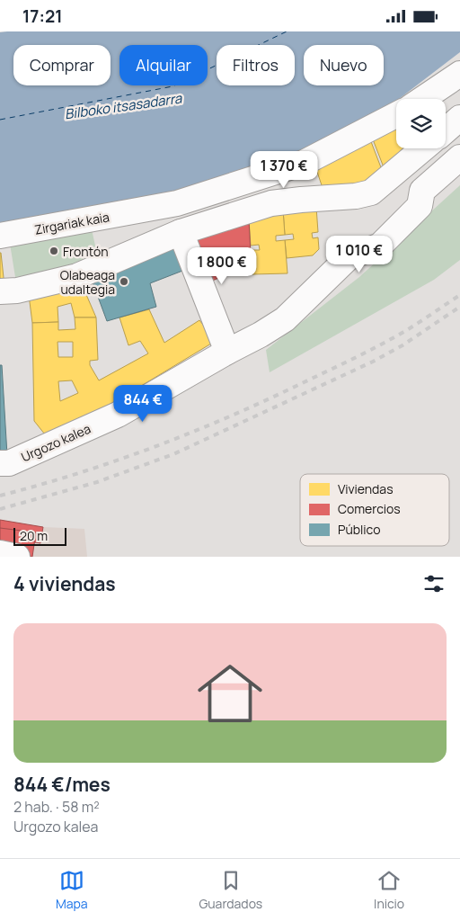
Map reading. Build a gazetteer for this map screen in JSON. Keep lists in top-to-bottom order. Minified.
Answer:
{"streets":{"street":["Zirgariak kaia","Urgozo kalea"]},"water":["Bilboko itsasadarra"],"places":["Frontón","Olabeaga udaltegia"],"legend":["Viviendas","Comercios","Público"],"scale_bar":"20 m","page":{"status":"17:21","chip":["Comprar","Alquilar","Filtros","Nuevo"],"price":["1 370 €","1 010 €","1 800 €","844 €"],"scale":"20 m","heading":"4 viviendas","list":[{"name":"844 €/mes","note":"2 hab. · 58 m² · Urgozo kalea"}],"tabs":["Mapa","Guardados","Inicio"]}}
